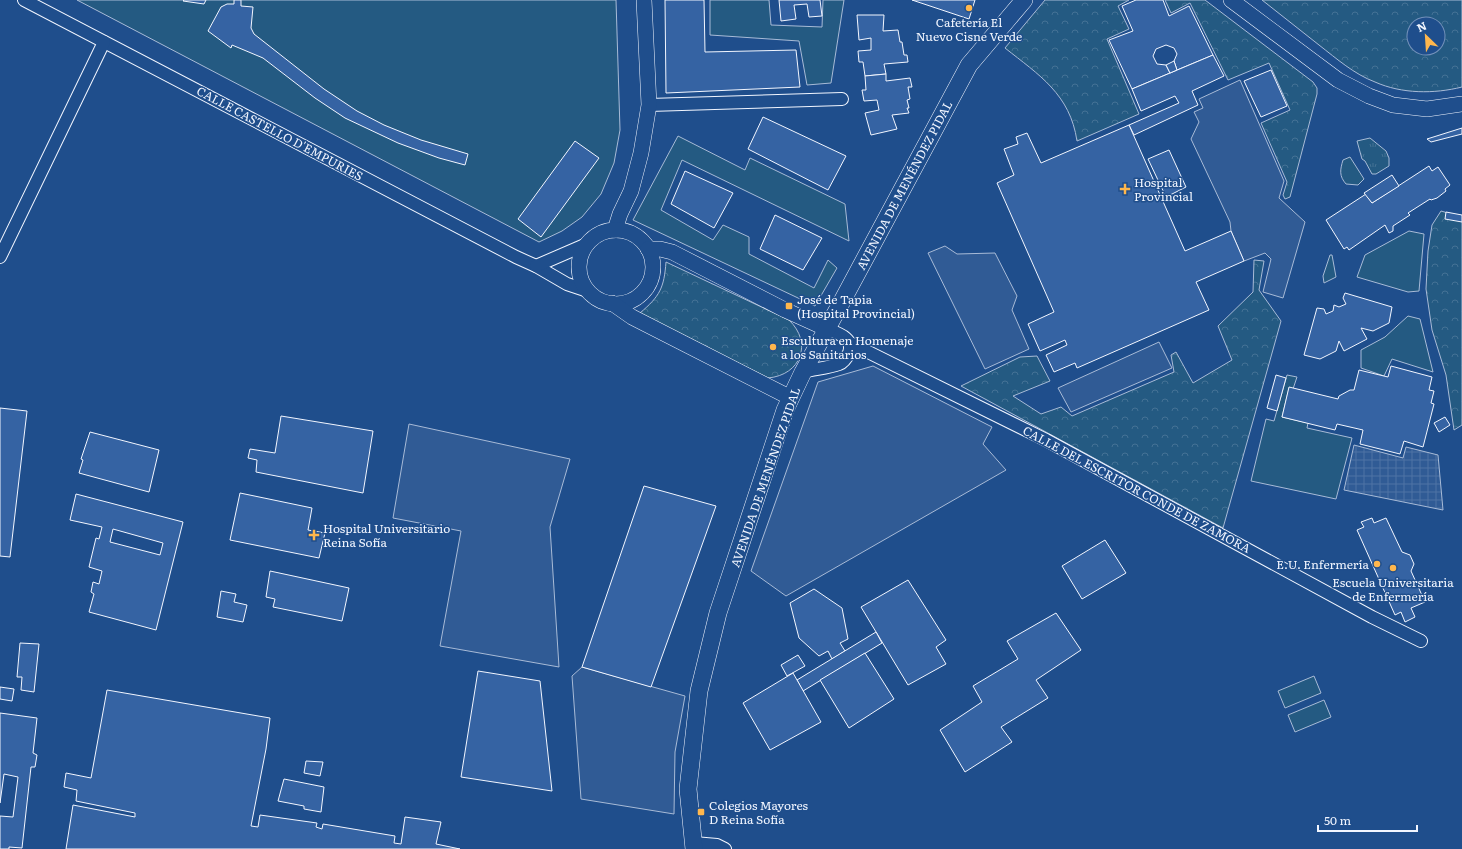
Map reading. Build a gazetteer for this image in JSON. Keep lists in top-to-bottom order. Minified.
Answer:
{"streets":{"main road":["AVENIDA DE MENÉNDEZ PIDAL"],"street":["CALLE CASTELLO D'EMPURIES","CALLE DEL ESCRITOR CONDE DE ZAMORA"]},"crossings":[["AVENIDA DE MENÉNDEZ PIDAL","CALLE DEL ESCRITOR CONDE DE ZAMORA"]],"places":{"other":["Cafetería El Nuevo Cisne Verde","Escultura en Homenaje a los Sanitarios","E.U. Enfermería","Escuela Universitaria de Enfermería"],"health":["Hospital Provincial","Hospital Universitario Reina Sofía"],"transit":["José de Tapia (Hospital Provincial)","Colegios Mayores D Reina Sofía"]},"scale_bar":"50 m","north":"top left"}
